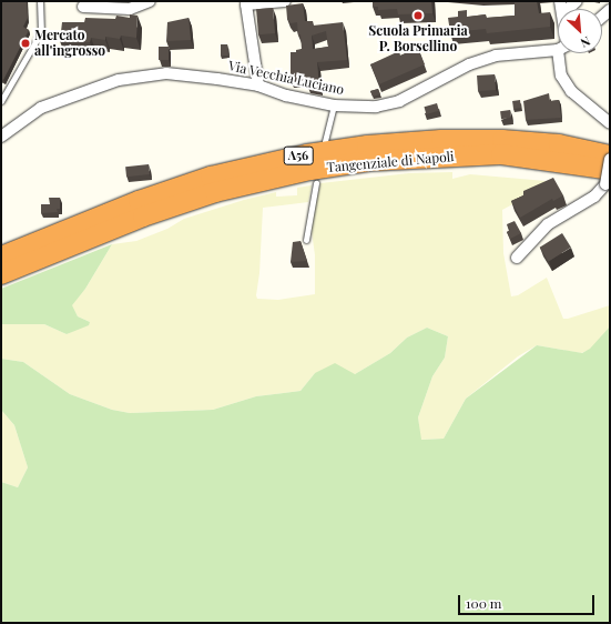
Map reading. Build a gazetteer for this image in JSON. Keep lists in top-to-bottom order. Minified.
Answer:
{"streets":{"highway":["A56","Tangenziale di Napoli"],"street":["Via Vecchia Luciano"]},"places":["Scuola Primaria P. Borsellino","Mercato all'ingrosso"],"scale_bar":"100 m","north":"bottom right"}
